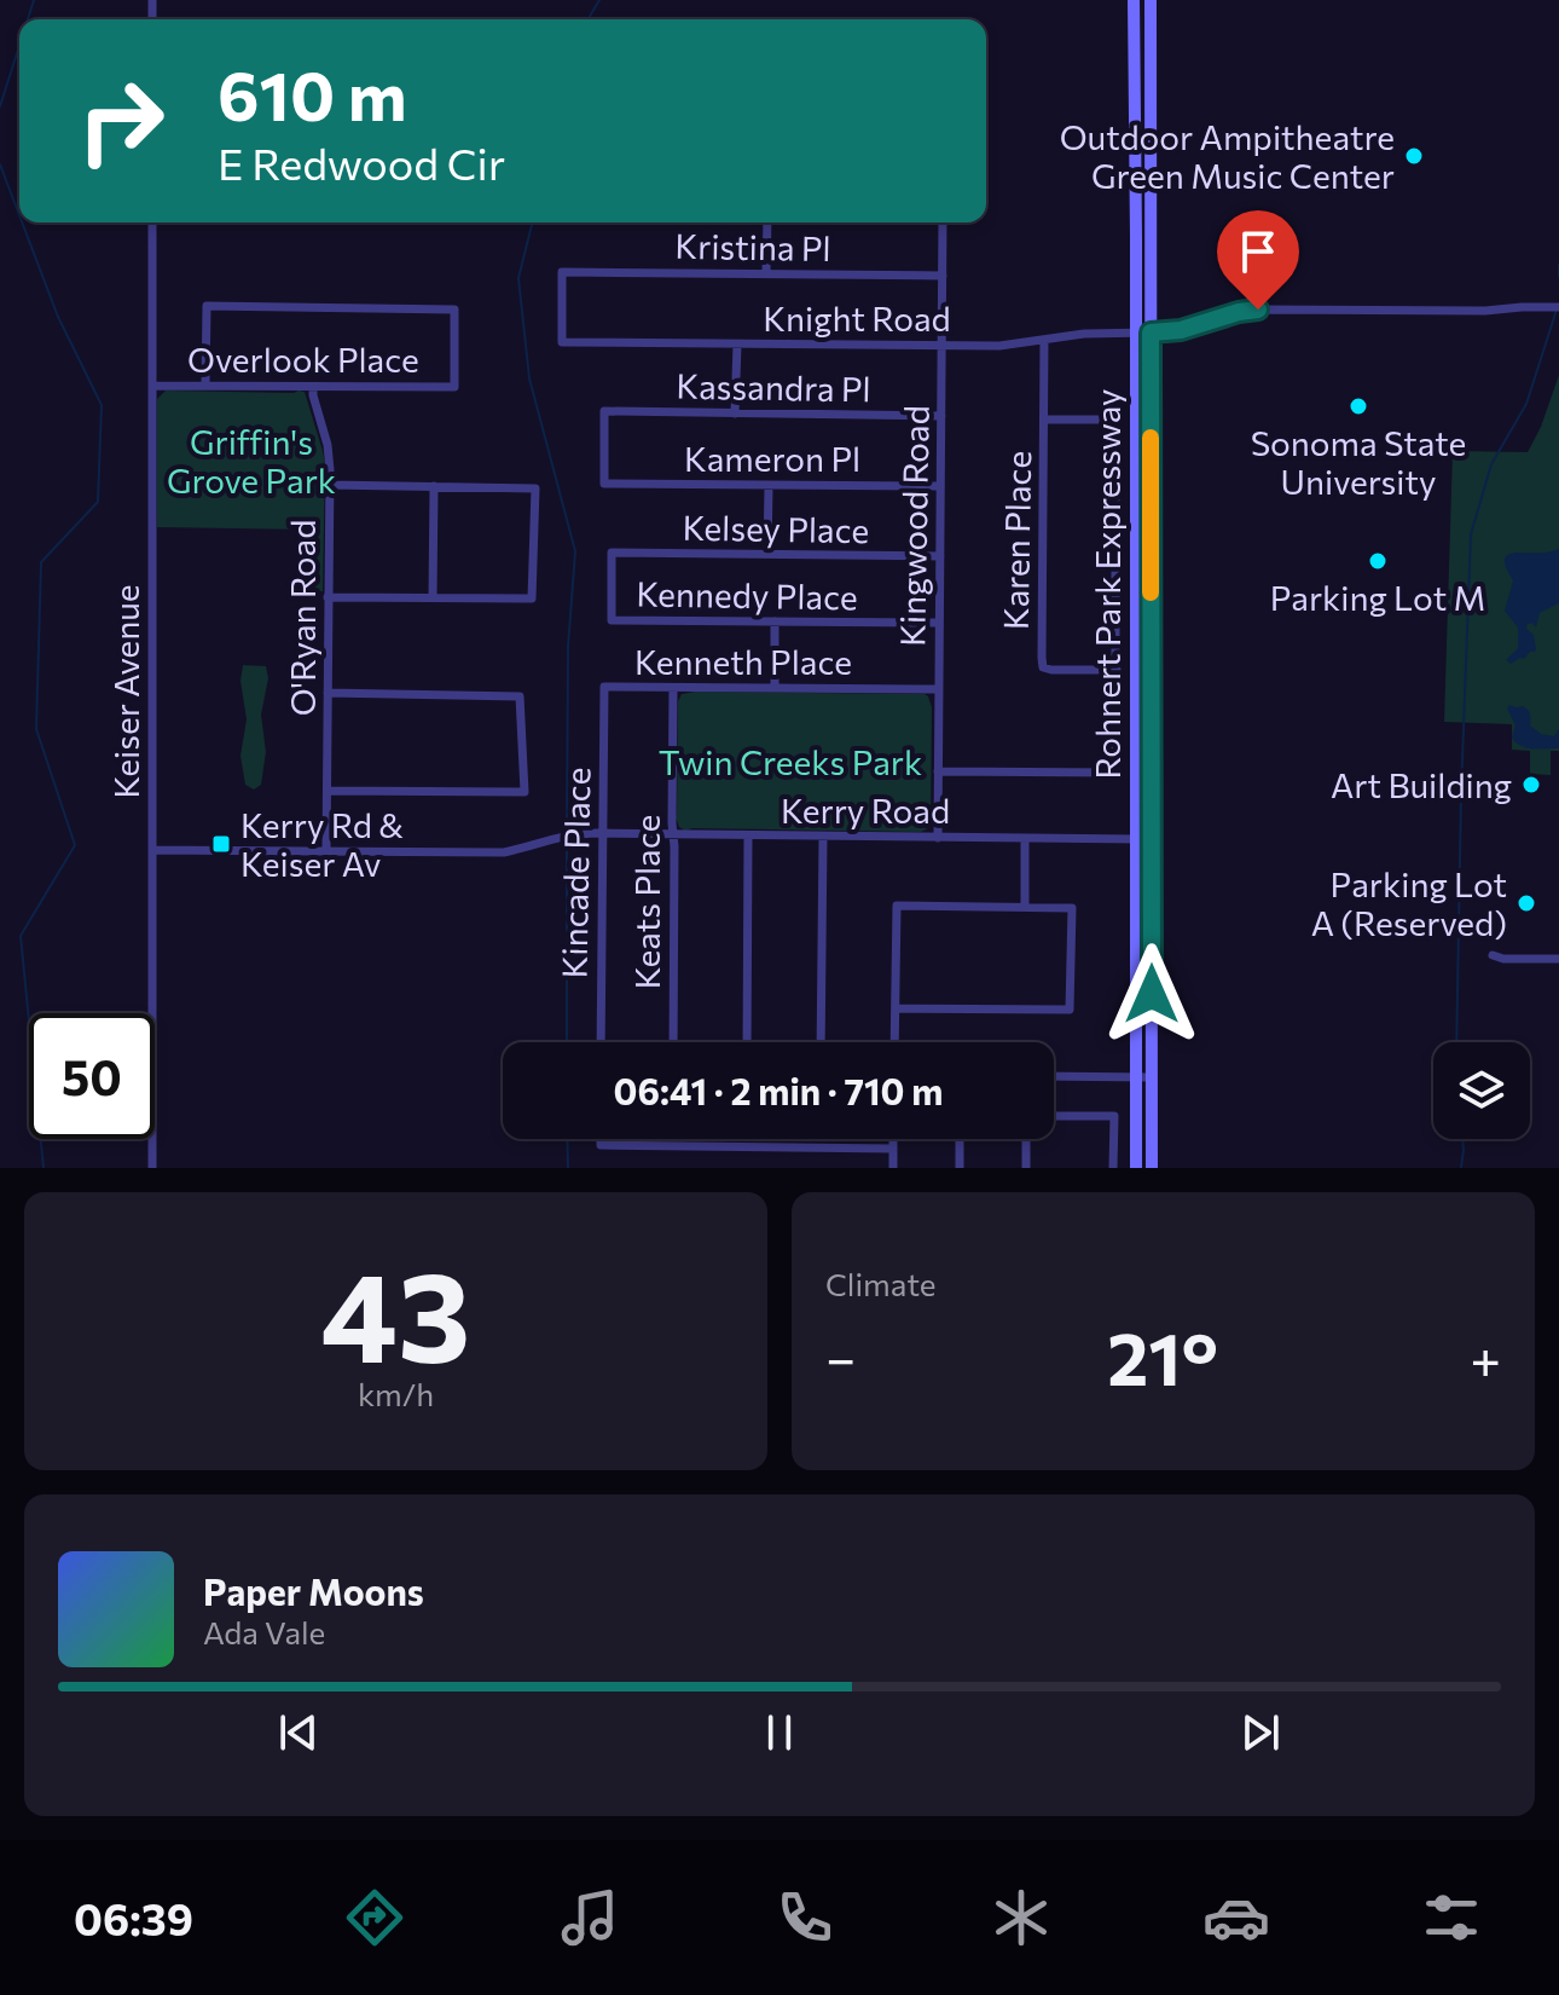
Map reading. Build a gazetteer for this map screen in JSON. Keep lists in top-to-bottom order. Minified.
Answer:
{"streets":{"main road":["Rohnert Park Expressway"],"street":["Kristina Pl","Knight Road","Overlook Place","Kassandra Pl","Kameron Pl","Kingwood Road","Kelsey Place","Karen Place","Kennedy Place","O'Ryan Road","Kenneth Place","Keiser Avenue","Kerry Road","Kincade Place","Keats Place"]},"crossings":[["Kristina Pl","Knight Road"],["Kristina Pl","Kingwood Road"],["Knight Road","Kingwood Road"],["Knight Road","Karen Place"],["Knight Road","Rohnert Park Expressway"],["Overlook Place","O'Ryan Road"],["Overlook Place","Keiser Avenue"],["Kassandra Pl","Kameron Pl"],["Kassandra Pl","Kingwood Road"],["Kameron Pl","Kingwood Road"],["Kingwood Road","Kelsey Place"],["Kingwood Road","Kennedy Place"],["Kingwood Road","Kenneth Place"],["Kingwood Road","Kerry Road"],["Kelsey Place","Kennedy Place"],["Rohnert Park Expressway","Kerry Road"],["O'Ryan Road","Kerry Road"],["Kenneth Place","Kincade Place"],["Kenneth Place","Keats Place"],["Kerry Road","Kincade Place"],["Kerry Road","Keats Place"]],"parks":["Griffin's Grove Park","Twin Creeks Park"],"places":{"other":["Outdoor Ampitheatre Green Music Center","Sonoma State University","Parking Lot M","Art Building","Parking Lot A (Reserved)"],"transit":["Kerry Rd & Keiser Av"]},"page":{"turn":["610 m","E Redwood Cir"],"limit":"50","trip":"06:41 · 2 min · 710 m","tile":[["43","km/h"],"Climate"],"heat":["−","21°","+"],"song":["Paper Moons","Ada Vale"],"tabs":"06:39"}}
